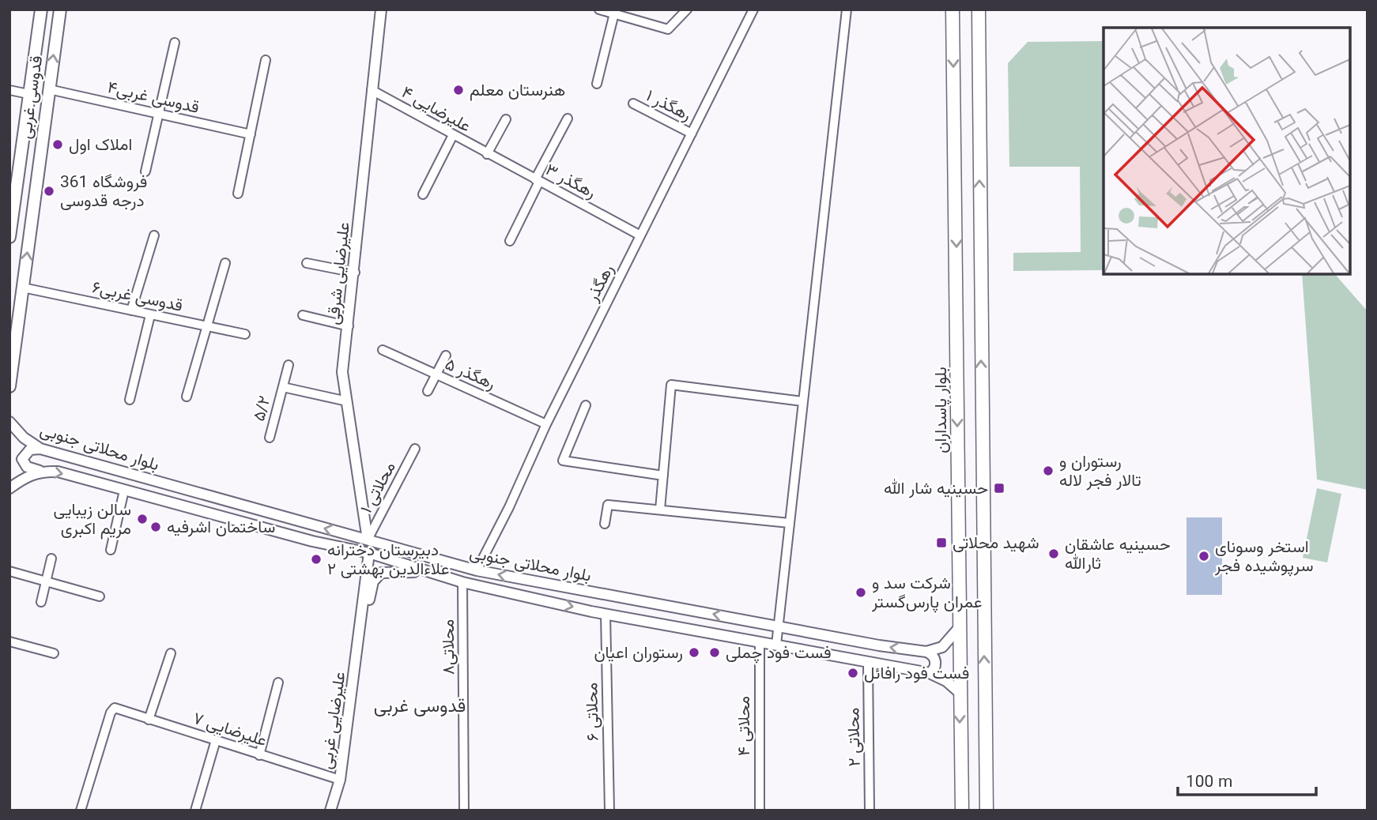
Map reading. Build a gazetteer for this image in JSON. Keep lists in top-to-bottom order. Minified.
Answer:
{"streets":{"main road":["قدوسی غربی","بلوار پاسداران"],"street":["قدوسی غربی۴","۱ رهگذر","۴ علیرضایی","۳ رهگذر","علیرضایی شرقی","رهگذر","قدوسی غربی۶","۵ رهگذر","۵/۲","بلوار محلاتی جنوبی","۱ محلاتی","محلاتی۸","۶ محلاتی","علیرضایی غربی","۴ محلاتی","۷ علیرضایی","۲ محلاتی"]},"crossings":[["قدوسی غربی","قدوسی غربی۴"],["قدوسی غربی","قدوسی غربی۶"],["۱ رهگذر","رهگذر"],["۴ علیرضایی","۳ رهگذر"],["۴ علیرضایی","علیرضایی شرقی"],["۳ رهگذر","رهگذر"],["علیرضایی شرقی","بلوار محلاتی جنوبی"],["علیرضایی شرقی","۱ محلاتی"],["رهگذر","۵ رهگذر"],["رهگذر","بلوار محلاتی جنوبی"],["بلوار پاسداران","بلوار محلاتی جنوبی"],["بلوار محلاتی جنوبی","۱ محلاتی"],["بلوار محلاتی جنوبی","محلاتی۸"],["بلوار محلاتی جنوبی","۶ محلاتی"],["بلوار محلاتی جنوبی","علیرضایی غربی"],["بلوار محلاتی جنوبی","۴ محلاتی"],["بلوار محلاتی جنوبی","۲ محلاتی"],["علیرضایی غربی","۷ علیرضایی"]],"districts":["قدوسی غربی"],"places":{"other":["هنرستان معلم","املاک اول","فروشگاه 361 درجه قدوسی","رستوران و تالار فجر لاله","سالن زیبایی مریم اکبری","ساختمان اشرفیه","حسینیه عاشقان ثارالله","استخر وسونای سرپوشیده فجر","دبیرستان دخترانه علاءالدین بهشتی ۲","شرکت سد و عمران پارس‌گستر","رستوران اعیان","فست فود چملی","فست فود رافائل"],"transit":["حسینیه شار الله","شهید محلاتی"]},"scale_bar":"100 m"}
